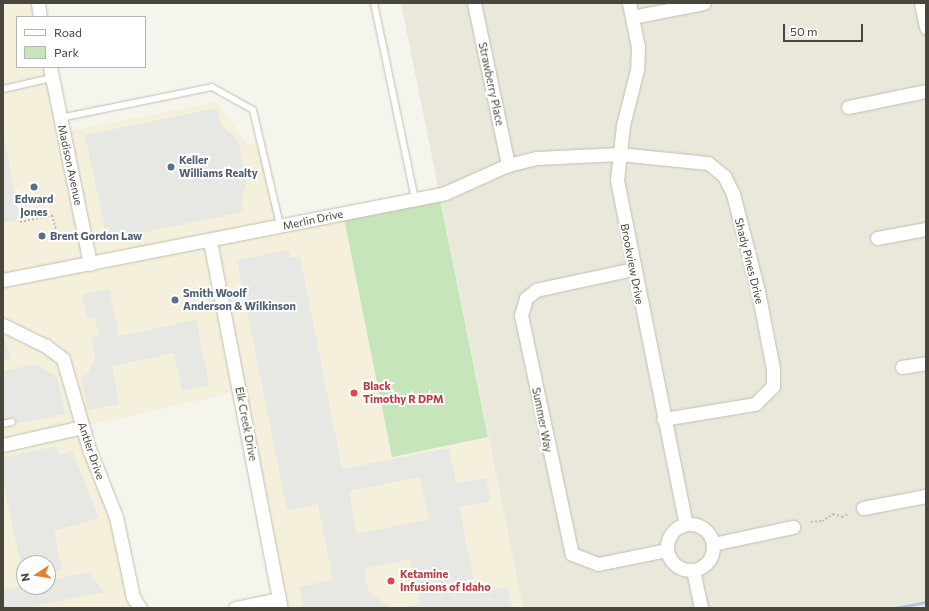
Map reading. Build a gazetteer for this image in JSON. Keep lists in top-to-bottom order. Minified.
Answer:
{"streets":{"street":["Strawberry Place","Madison Avenue","Merlin Drive","Shady Pines Drive","Brookview Drive","Summer Way","Elk Creek Drive","Antler Drive"]},"crossings":[["Strawberry Place","Merlin Drive"],["Madison Avenue","Merlin Drive"],["Merlin Drive","Shady Pines Drive"],["Merlin Drive","Brookview Drive"],["Merlin Drive","Elk Creek Drive"],["Shady Pines Drive","Brookview Drive"],["Brookview Drive","Summer Way"]],"places":["Keller Williams Realty","Edward Jones","Brent Gordon Law","Smith Woolf Anderson & Wilkinson","Black Timothy R DPM","Ketamine Infusions of Idaho"],"legend":["Road","Park"],"scale_bar":"50 m","north":"left"}
